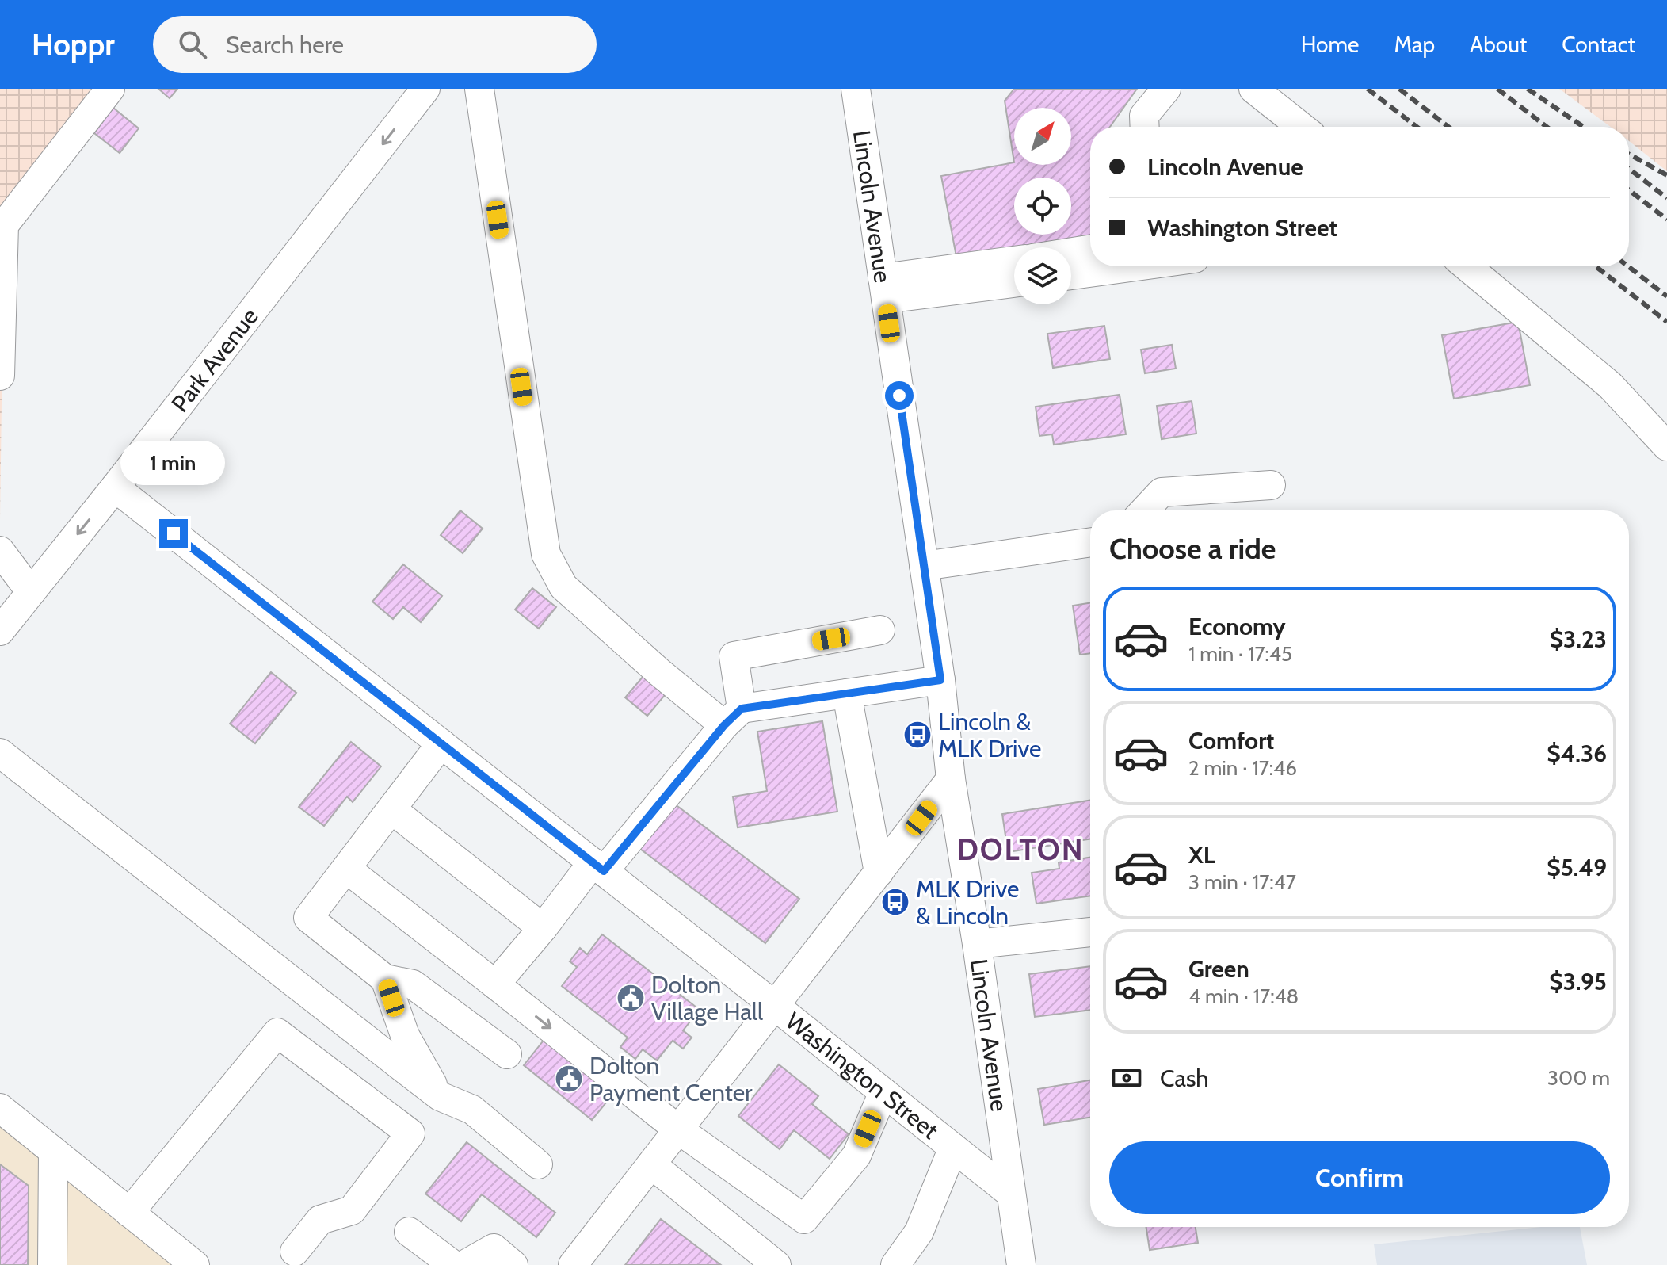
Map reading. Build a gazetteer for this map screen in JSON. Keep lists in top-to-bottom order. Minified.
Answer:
{"streets":{"street":["Lincoln Avenue","Park Avenue","Washington Street"]},"crossings":[["Lincoln Avenue","Washington Street"],["Park Avenue","Washington Street"]],"districts":["DOLTON"],"places":{"bus stop":["Lincoln & MLK Drive","MLK Drive & Lincoln"],"public building":["Dolton Village Hall","Dolton Payment Center"]},"north":"top right","page":{"header":"Hoppr","search":"Search here","nav":["Home","Map","About","Contact"],"banner":["Lincoln Avenue","Washington Street"],"bubble":"1 min","heading":"Choose a ride","list":[{"name":"Economy","note":"1 min · 17:45","value":"$3.23"},{"name":"Comfort","note":"2 min · 17:46","value":"$4.36"},{"name":"XL","note":"3 min · 17:47","value":"$5.49"},{"name":"Green","note":"4 min · 17:48","value":"$3.95"}],"pay":["Cash","300 m"],"buttons":"Confirm"}}
